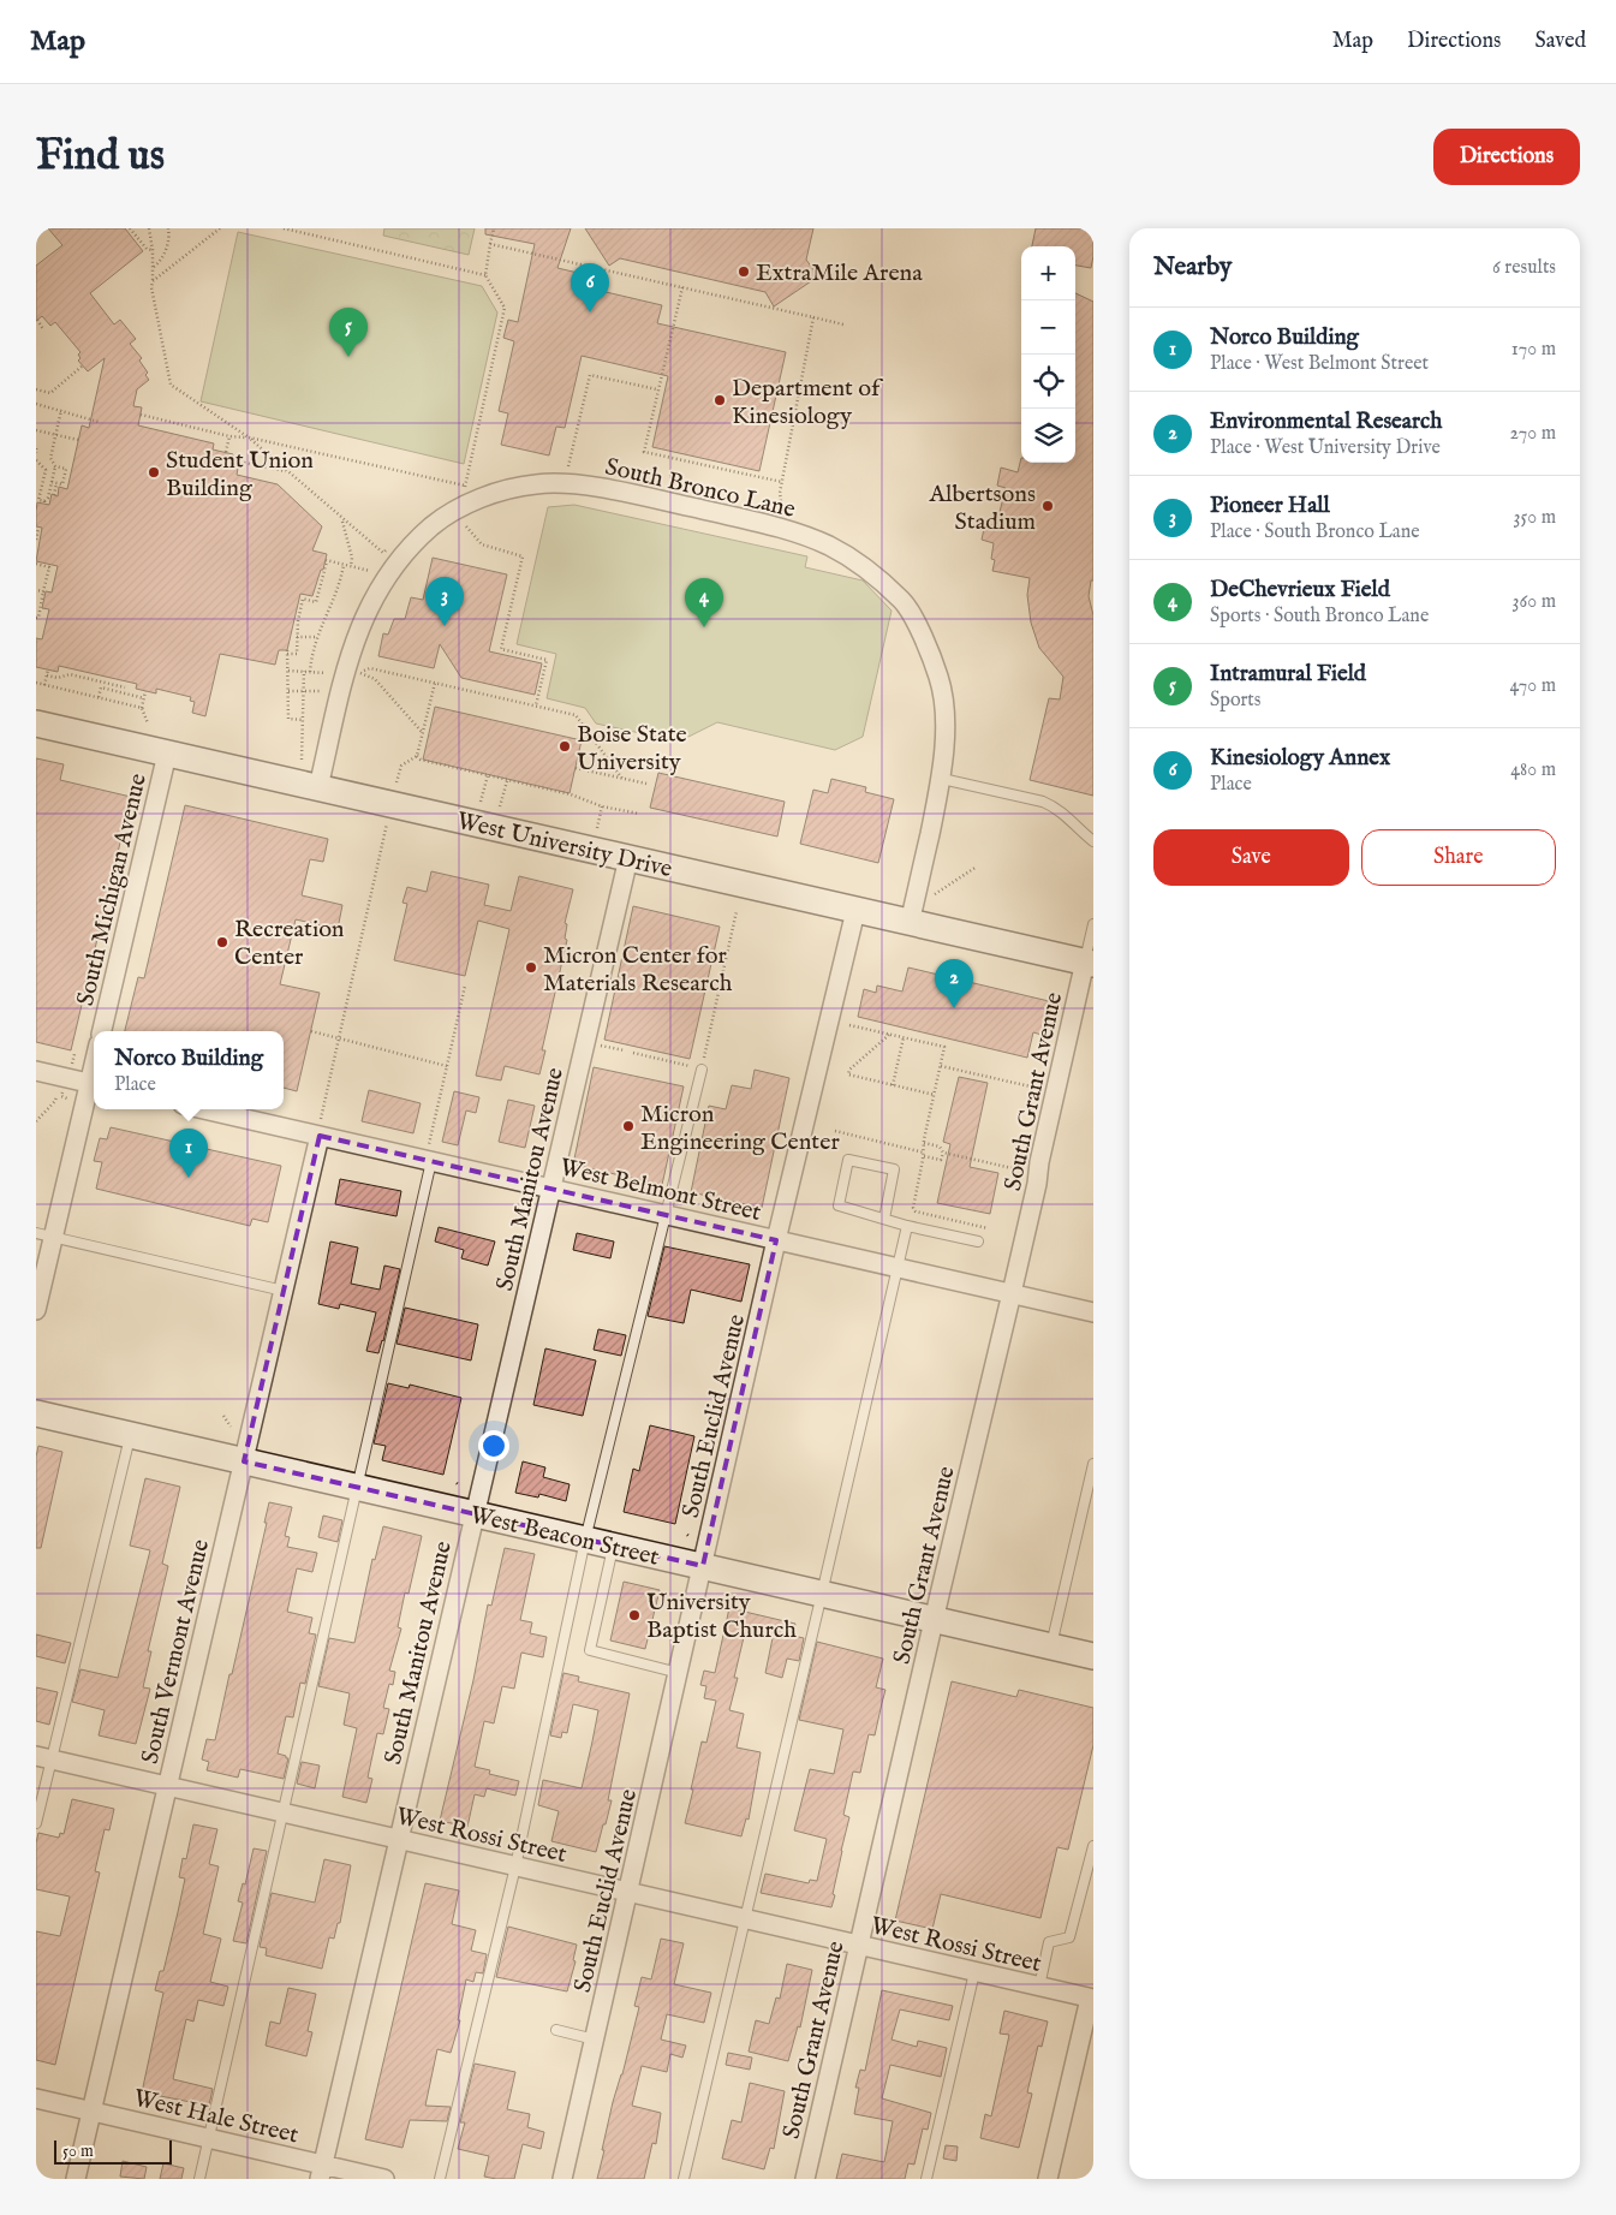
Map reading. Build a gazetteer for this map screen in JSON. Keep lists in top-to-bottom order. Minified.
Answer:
{"streets":{"street":["South Bronco Lane","West University Drive","South Michigan Avenue","South Grant Avenue","South Manitou Avenue","West Belmont Street","South Euclid Avenue","West Beacon Street","South Vermont Avenue","West Rossi Street","West Hale Street"]},"crossings":[["South Bronco Lane","West University Drive"],["West University Drive","South Michigan Avenue"],["West University Drive","South Grant Avenue"],["West University Drive","South Manitou Avenue"],["West University Drive","South Euclid Avenue"],["South Grant Avenue","West Belmont Street"],["South Grant Avenue","West Beacon Street"],["South Grant Avenue","West Rossi Street"],["South Manitou Avenue","West Belmont Street"],["South Manitou Avenue","West Beacon Street"],["South Manitou Avenue","West Rossi Street"],["South Manitou Avenue","West Hale Street"],["West Belmont Street","South Euclid Avenue"],["West Belmont Street","South Vermont Avenue"],["South Euclid Avenue","West Beacon Street"],["South Euclid Avenue","West Rossi Street"],["West Beacon Street","South Vermont Avenue"],["South Vermont Avenue","West Rossi Street"],["South Vermont Avenue","West Hale Street"]],"places":["ExtraMile Arena","Department of Kinesiology","Student Union Building","Albertsons Stadium","Boise State University","Recreation Center","Micron Center for Materials Research","Micron Engineering Center","University Baptist Church"],"scale_bar":"50 m","page":{"header":"Map","nav":["Map","Directions","Saved"],"buttons":["Directions",["Save","Share"]],"title":"Find us","heading":["Nearby","6 results"],"map_buttons":["+","−"],"pins":["6","5","3","4","2","1"],"list":[{"mark":"1","name":"Norco Building","note":"Place · West Belmont Street","value":"170 m"},{"mark":"2","name":"Environmental Research","note":"Place · West University Drive","value":"270 m"},{"mark":"3","name":"Pioneer Hall","note":"Place · South Bronco Lane","value":"350 m"},{"mark":"4","name":"DeChevrieux Field","note":"Sports · South Bronco Lane","value":"360 m"},{"mark":"5","name":"Intramural Field","note":"Sports","value":"470 m"},{"mark":"6","name":"Kinesiology Annex","note":"Place","value":"480 m"}],"popup":["Norco Building","Place"],"scale":"50 m"}}
